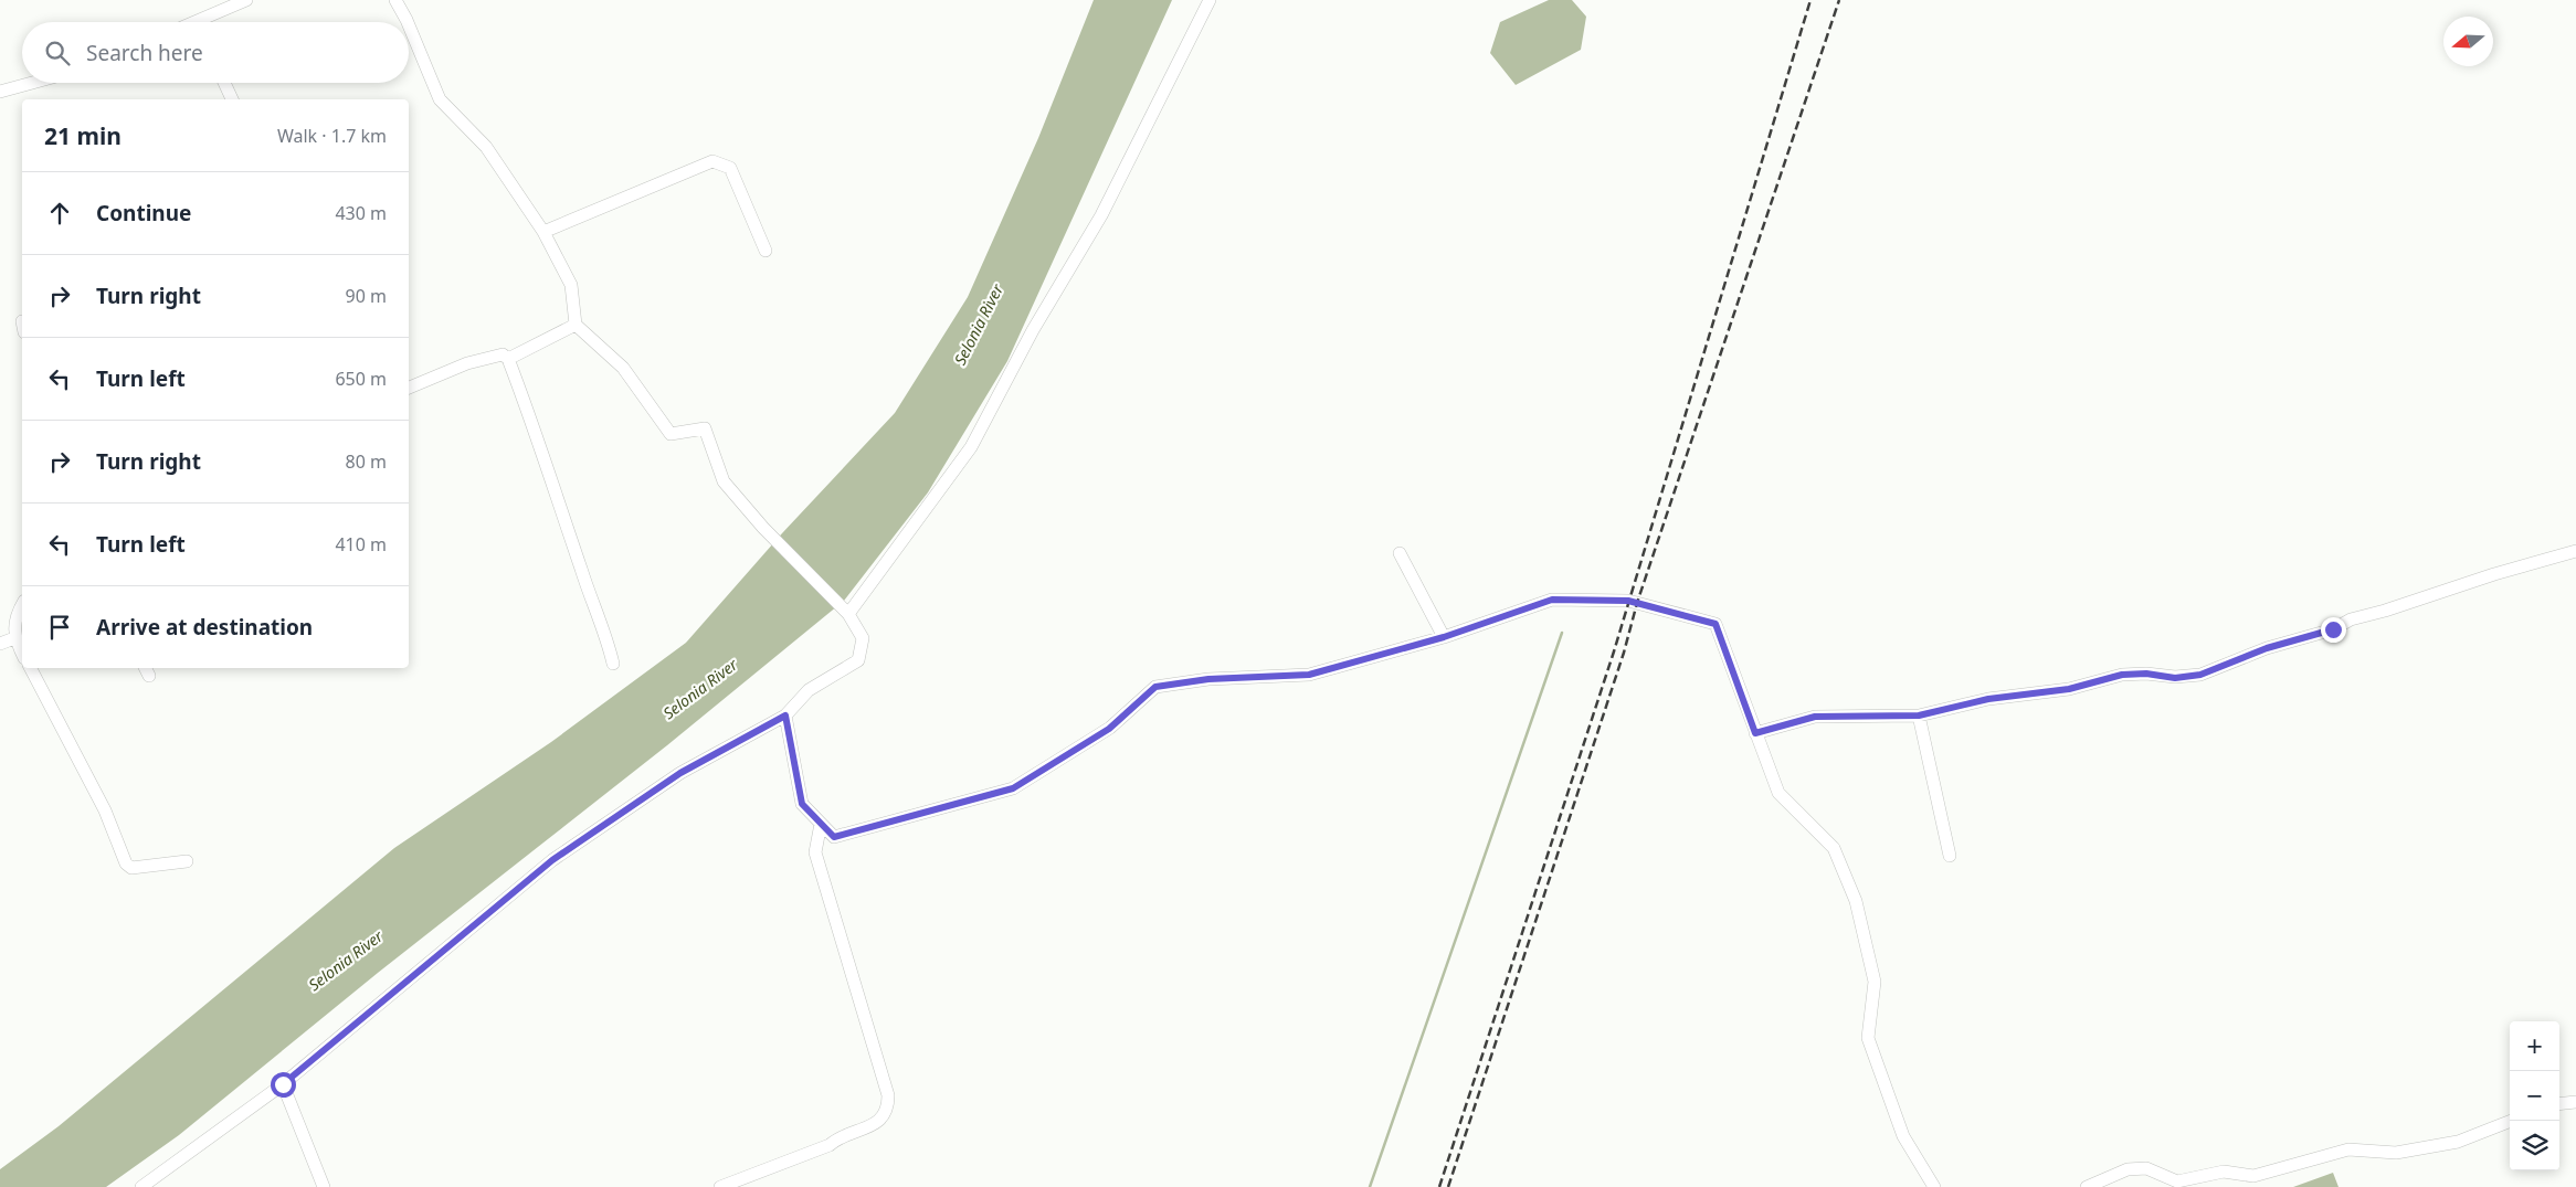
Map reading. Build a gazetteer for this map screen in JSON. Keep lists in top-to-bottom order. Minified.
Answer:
{"water":["Selonia River"],"north":"left","page":{"search":"Search here","heading":["21 min","Walk · 1.7 km"],"list":[["Continue","430 m"],["Turn right","90 m"],["Turn left","650 m"],["Turn right","80 m"],["Turn left","410 m"],"Arrive at destination"],"map_buttons":["+","−"]}}
